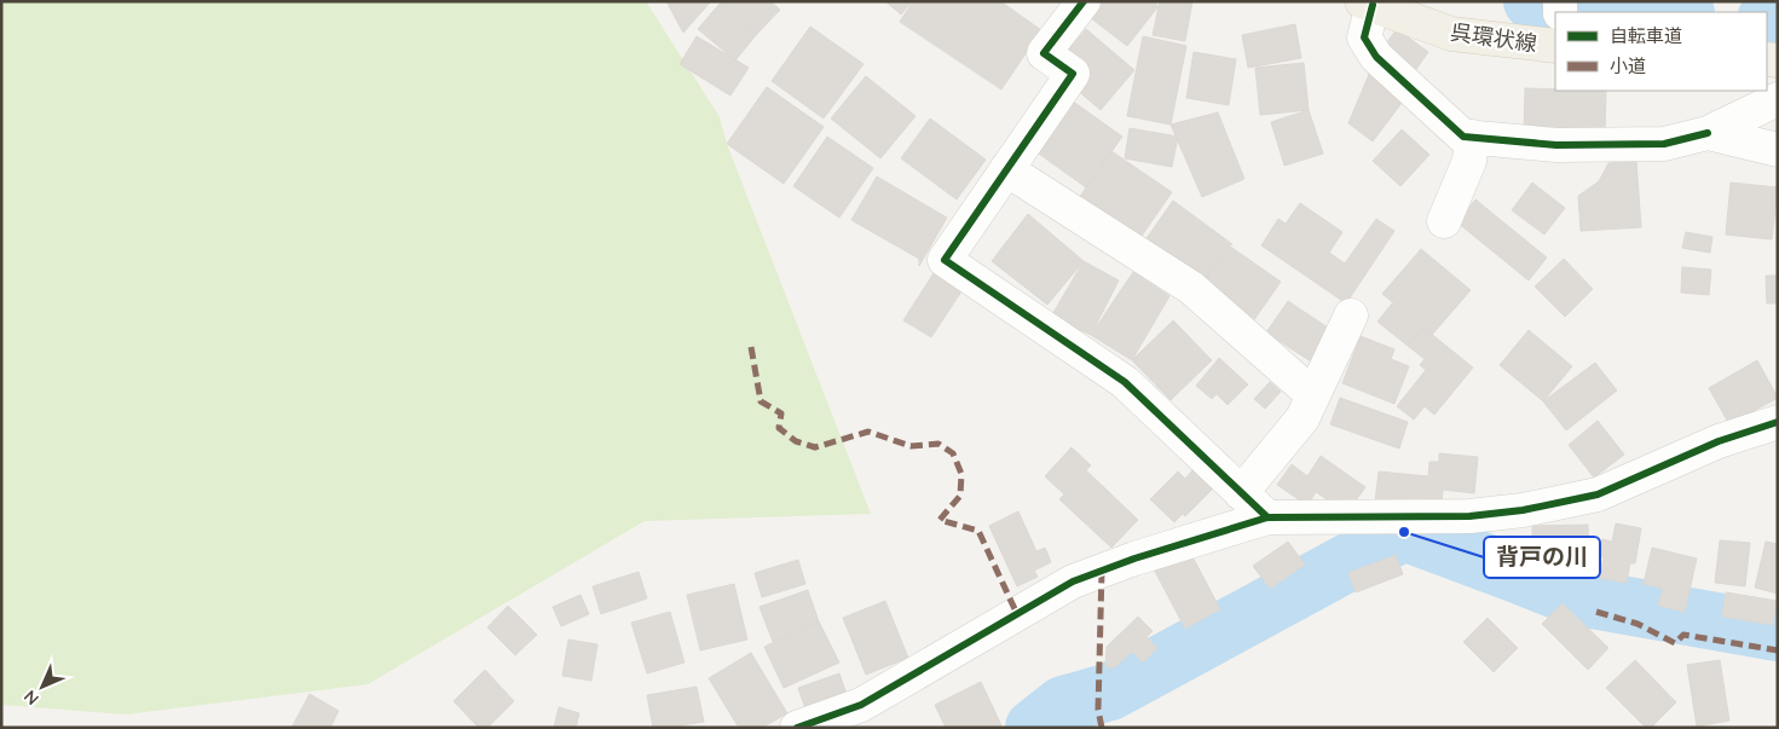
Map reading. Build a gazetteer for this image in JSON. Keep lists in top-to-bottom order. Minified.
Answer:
{"streets":{"main road":["呉環状線"]},"places":["背戸の川"],"legend":["自転車道","小道"],"north":"bottom left"}
